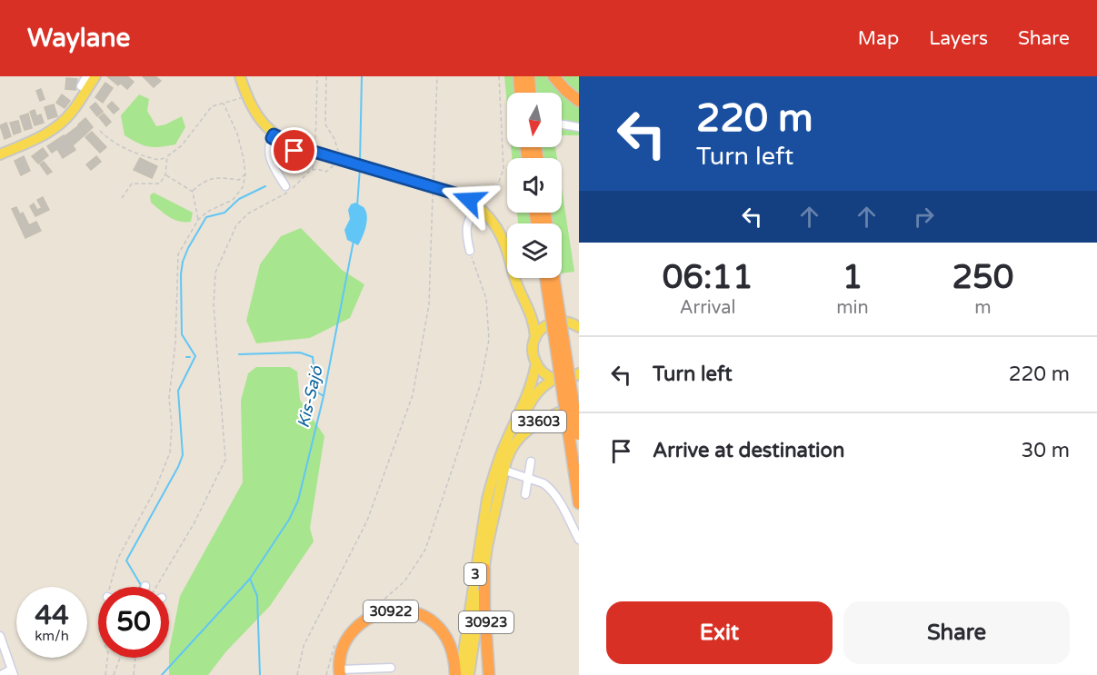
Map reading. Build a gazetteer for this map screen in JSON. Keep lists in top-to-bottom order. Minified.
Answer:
{"streets":{"highway":["30922","30923"],"main road":["33603","3"]},"crossings":[["33603","3"],["3","30923"]],"water":["Kis-Sajó"],"north":"bottom","page":{"header":"Waylane","nav":["Map","Layers","Share"],"turn":["220 m","Turn left"],"eta":["06:11","Arrival","1","min","250","m"],"list":[{"name":"Turn left","value":"220 m"},{"name":"Arrive at destination","value":"30 m"}],"speed":"44 km/h","limit":"50","buttons":["Exit","Share"]}}
